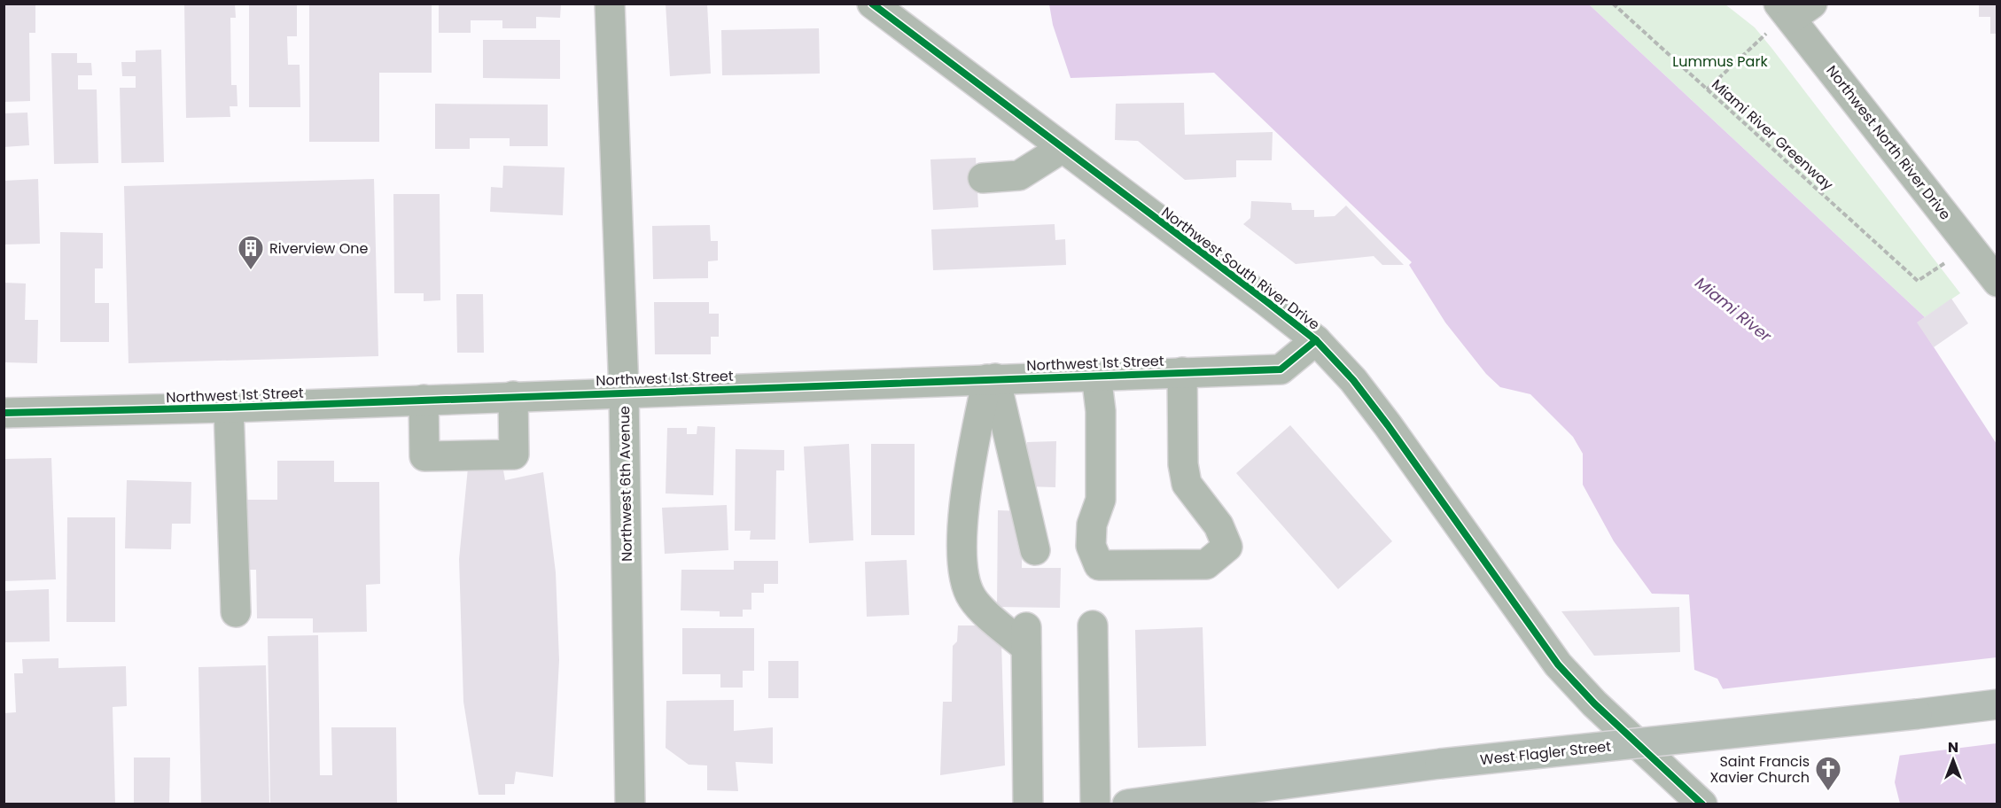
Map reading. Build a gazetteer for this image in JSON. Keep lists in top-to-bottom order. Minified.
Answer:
{"streets":{"main road":["West Flagler Street"],"street":["Northwest North River Drive","Northwest South River Drive","Northwest 1st Street","Northwest 6th Avenue"],"path":["Miami River Greenway"]},"crossings":[["Northwest South River Drive","Northwest 1st Street"],["Northwest 1st Street","Northwest 6th Avenue"]],"water":["Miami River"],"parks":["Lummus Park"],"places":{"building":["Riverview One"],"church":["Saint Francis Xavier Church"]},"north":"top"}
